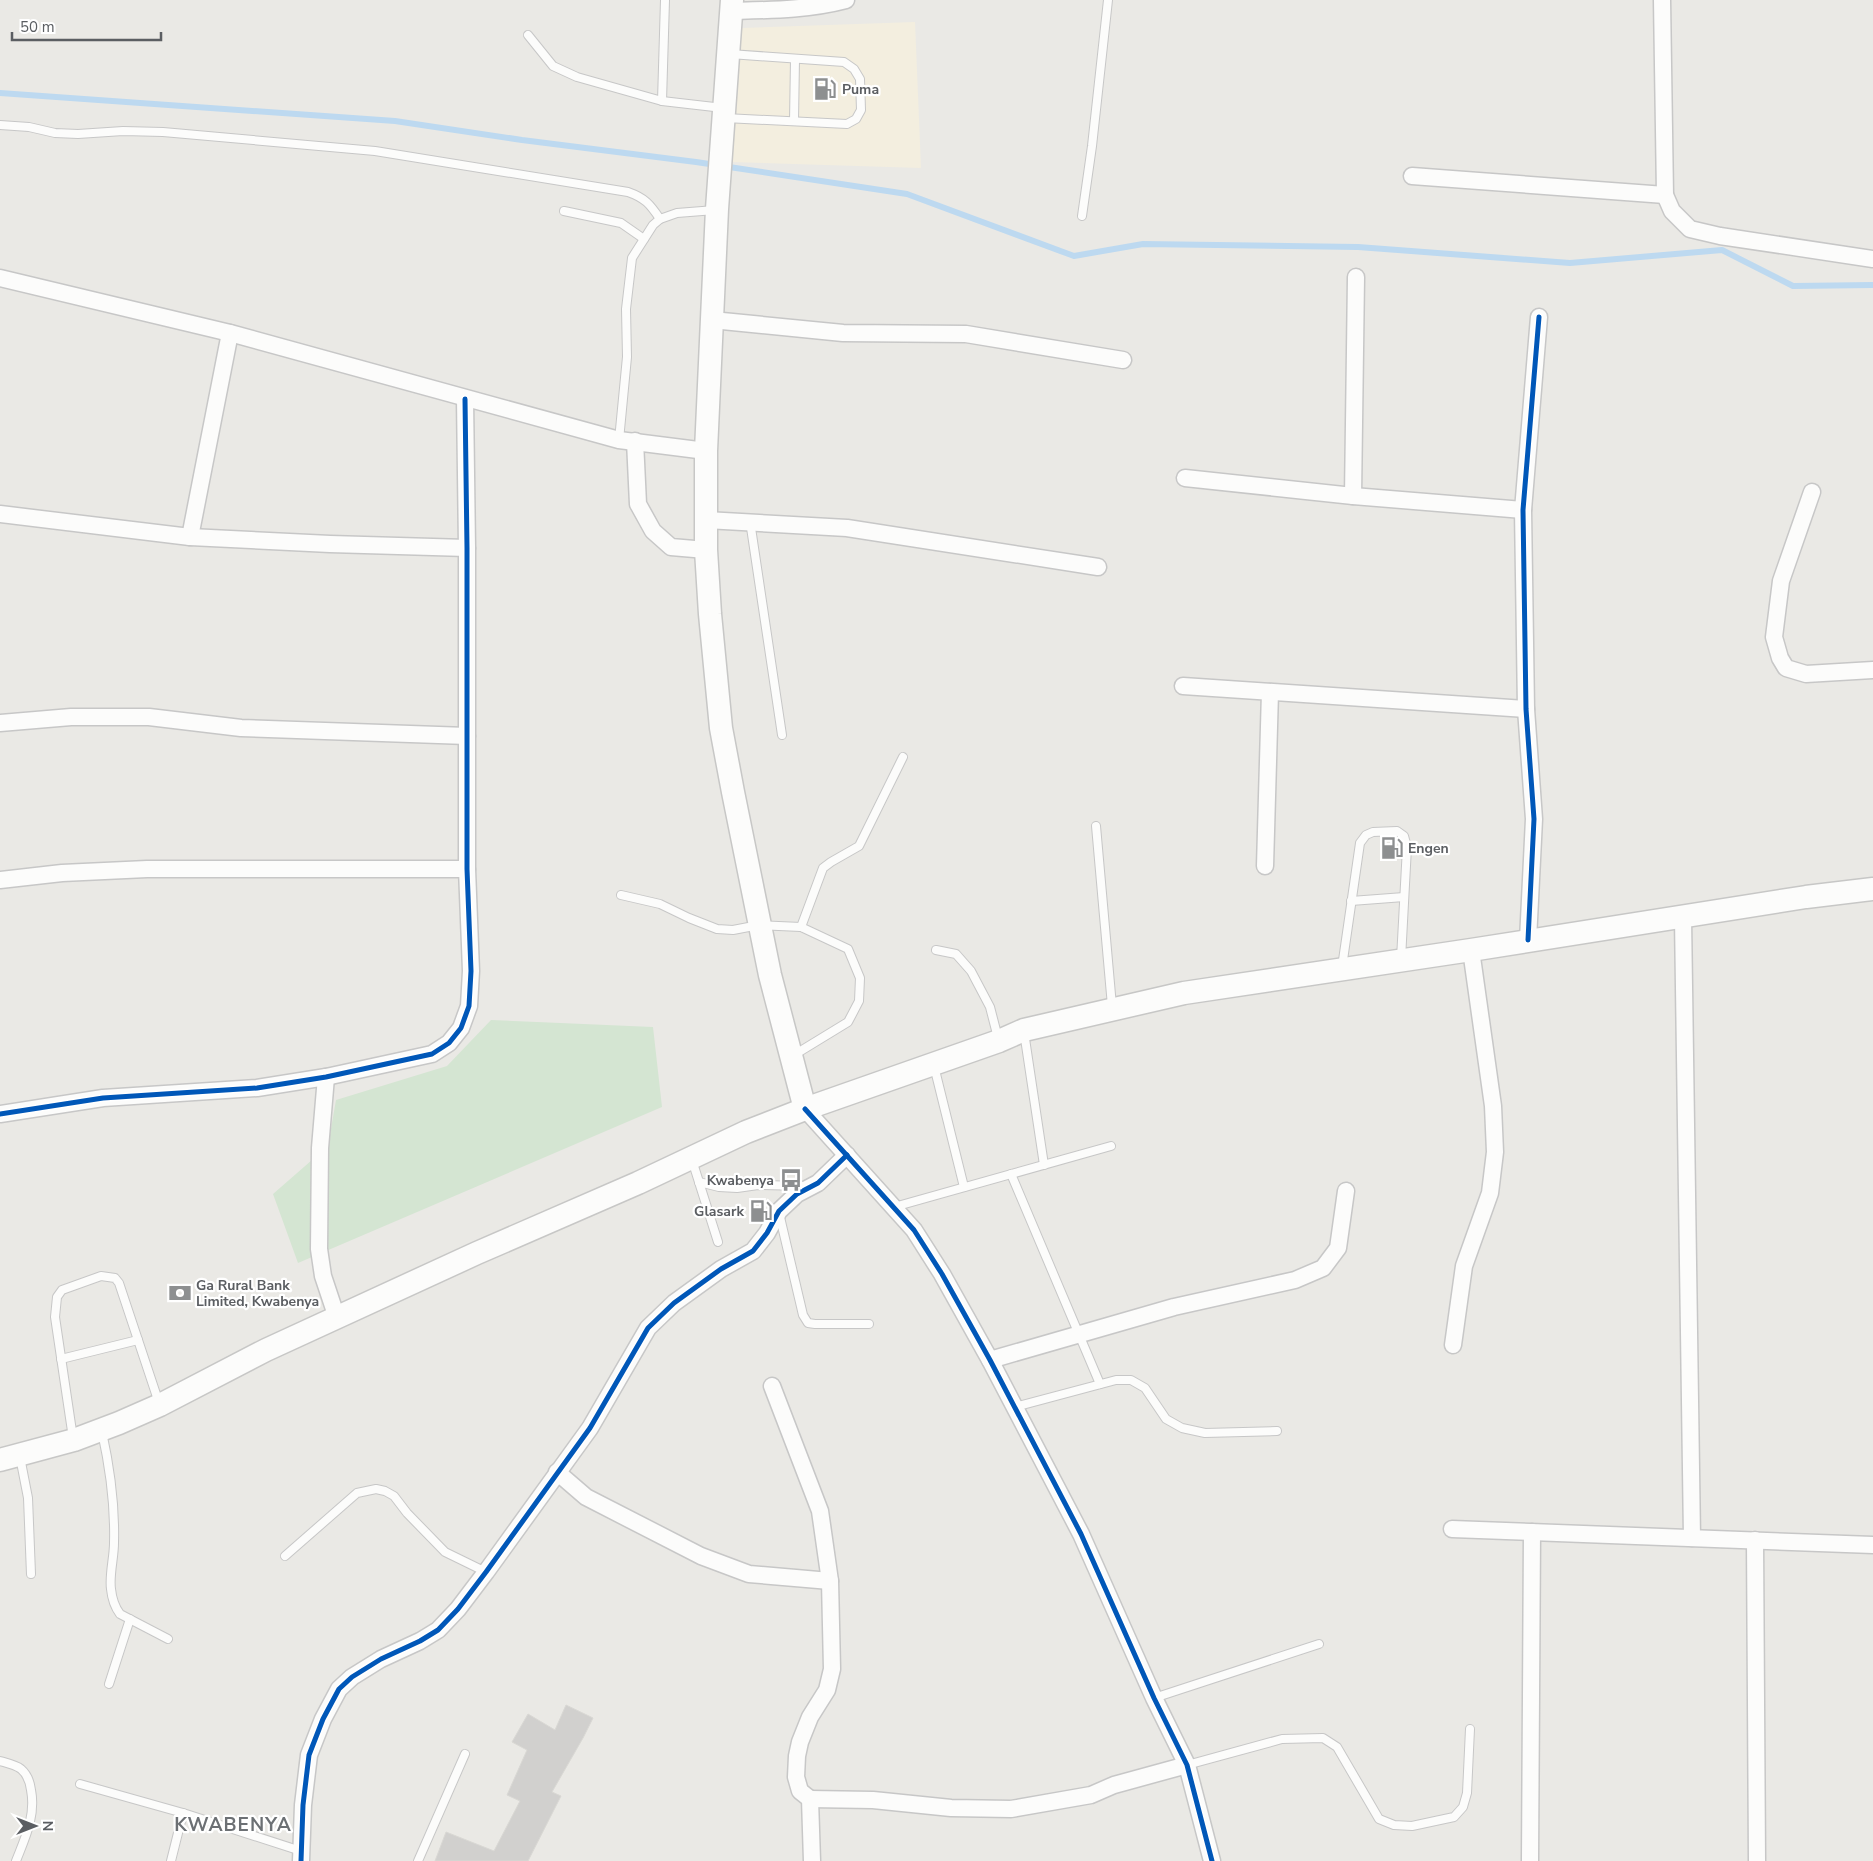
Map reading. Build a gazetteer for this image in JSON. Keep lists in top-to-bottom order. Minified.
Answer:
{"districts":["KWABENYA"],"places":{"fuel station":["Puma","Engen","Glasark"],"bus stop":["Kwabenya"],"bank":["Ga Rural Bank Limited, Kwabenya"]},"scale_bar":"50 m","north":"right"}
